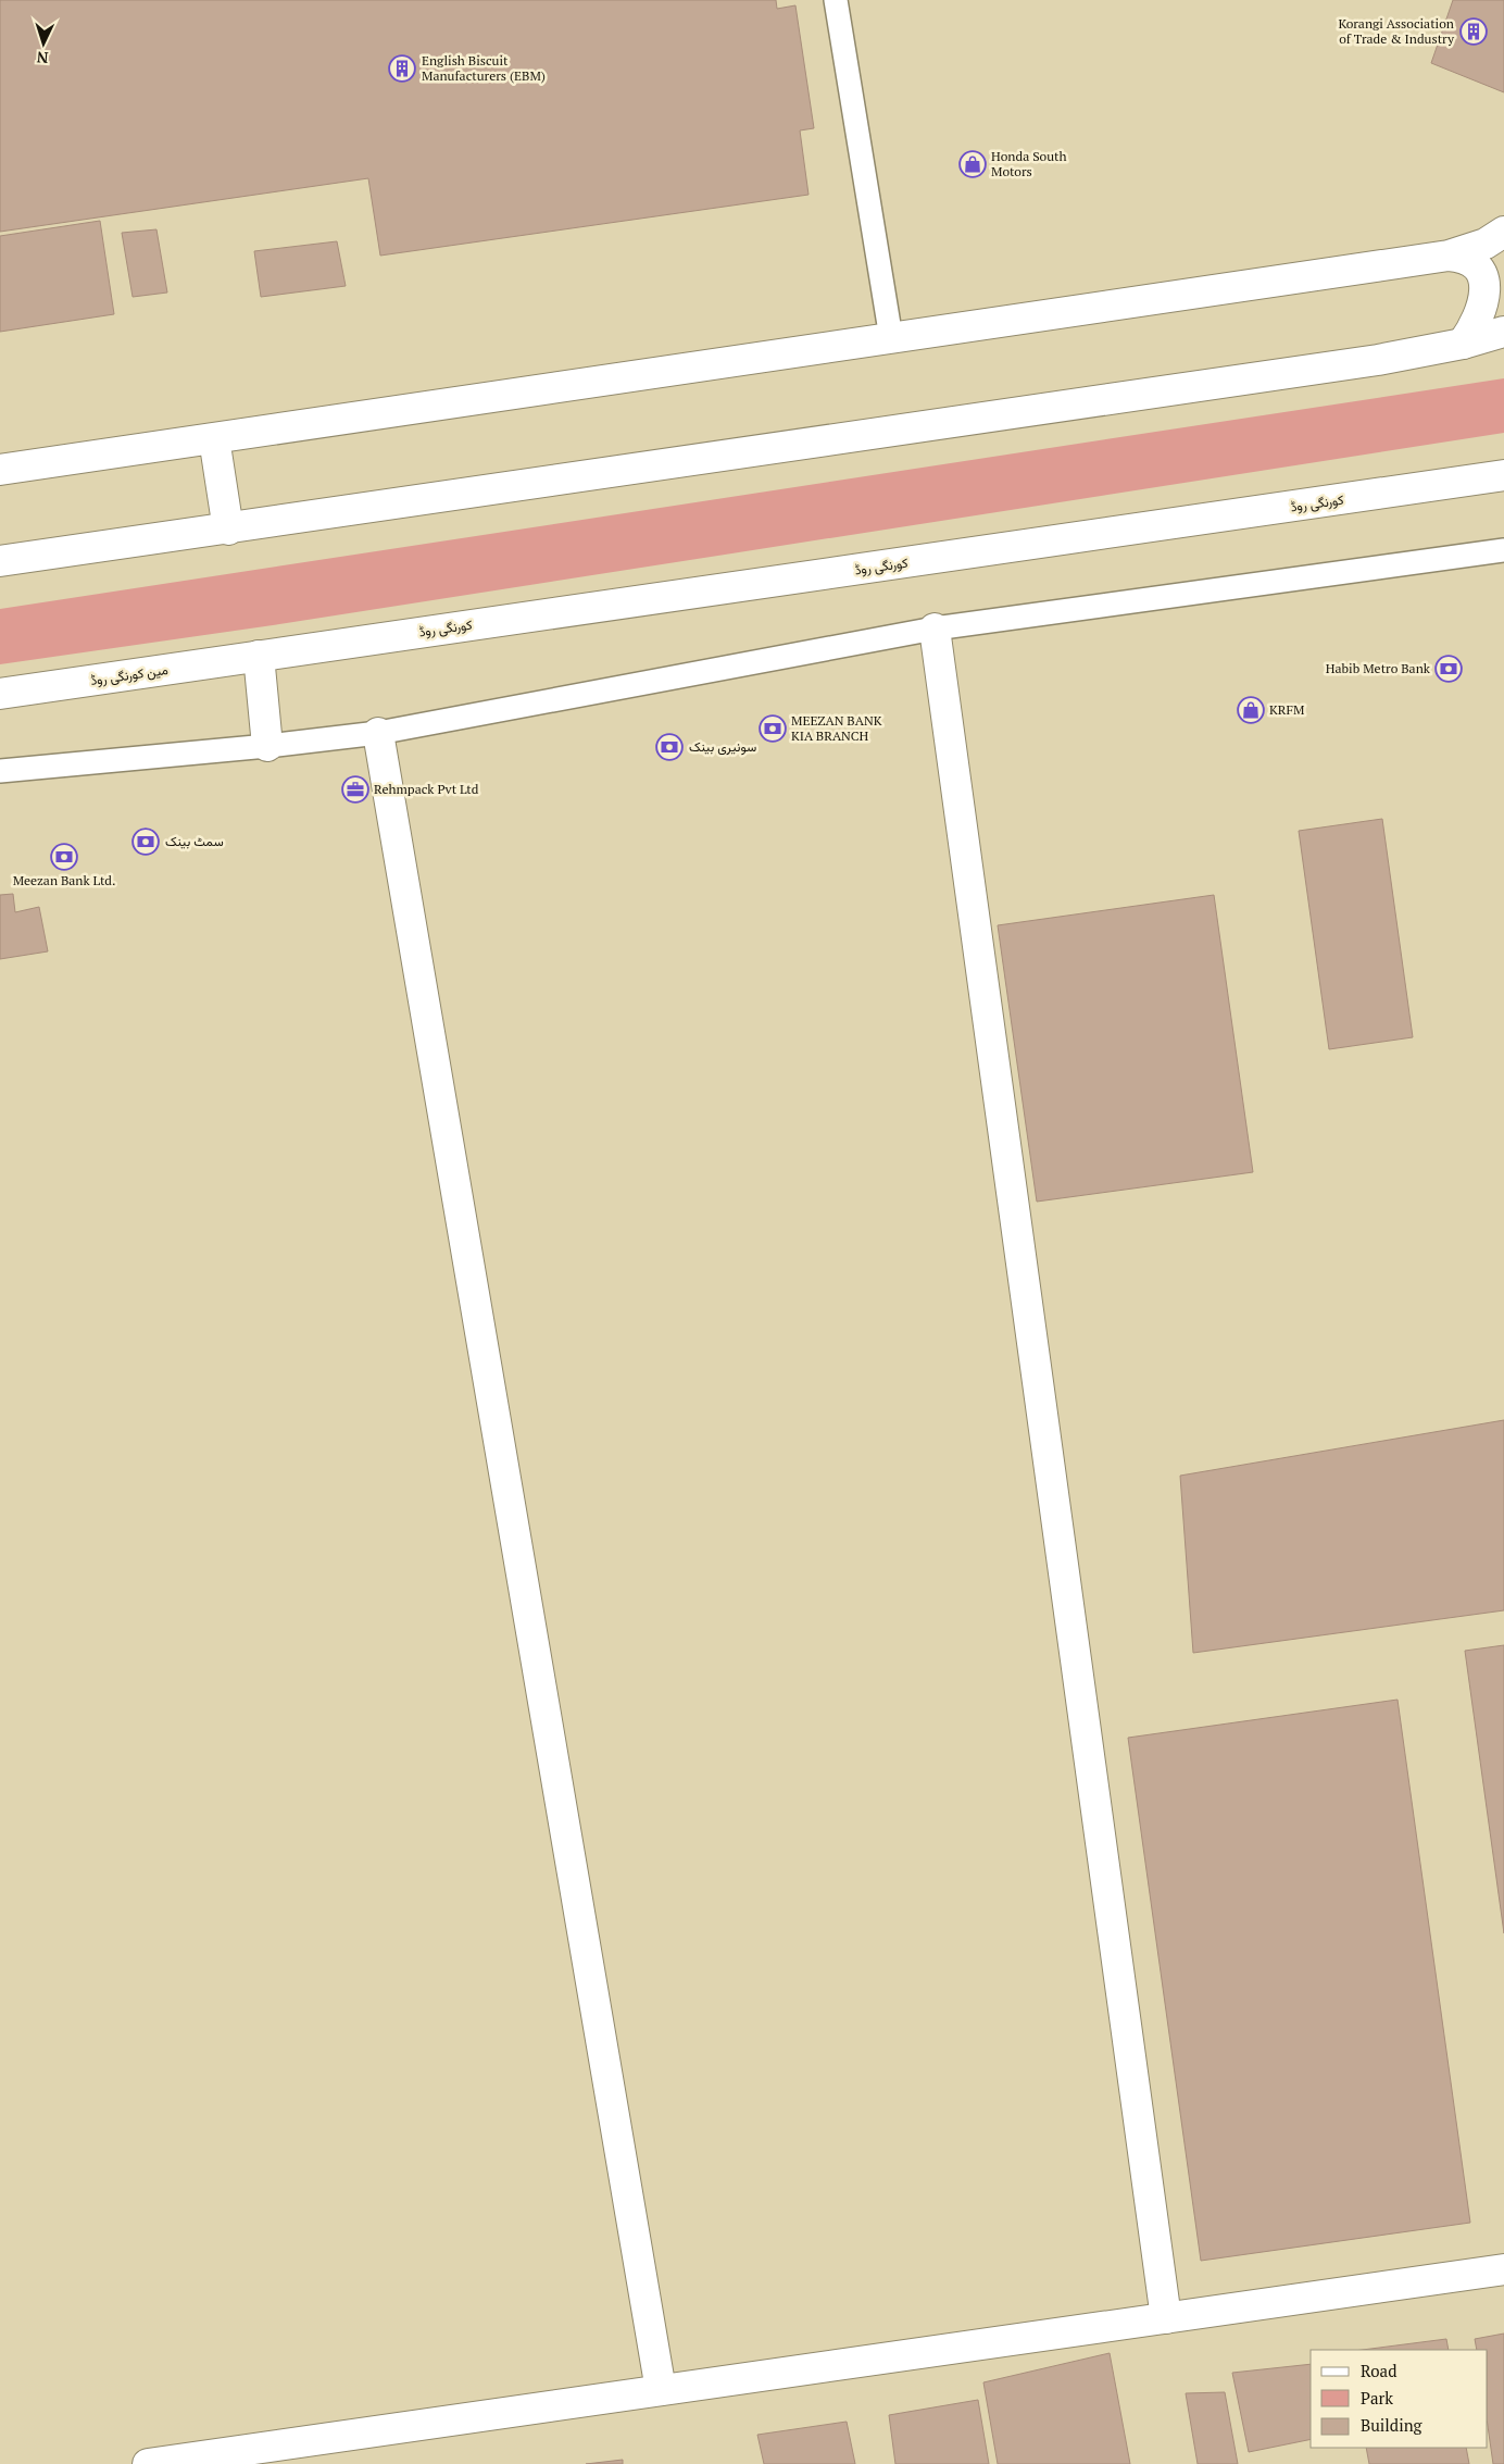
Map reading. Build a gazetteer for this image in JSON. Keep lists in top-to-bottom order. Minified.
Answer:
{"streets":{"street":["کورنگی روڈ","مین کورنگی روڈ"]},"crossings":[["کورنگی روڈ","مین کورنگی روڈ"]],"places":{"building":["Korangi Association of Trade & Industry","English Biscuit Manufacturers (EBM)"],"shop":["Honda South Motors","KRFM"],"bank":["Habib Metro Bank","MEEZAN BANK KIA BRANCH","سونیری بینک","سمٹ بینک","Meezan Bank Ltd."],"office":["Rehmpack Pvt Ltd"]},"legend":["Road","Park","Building"],"north":"bottom"}
